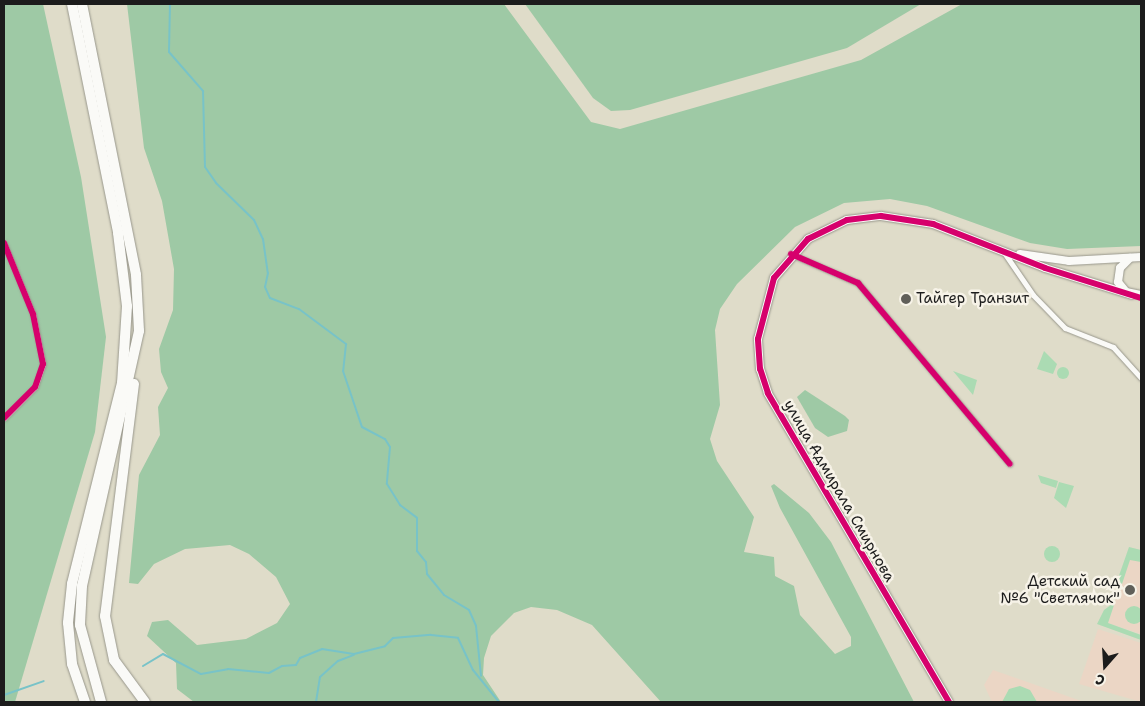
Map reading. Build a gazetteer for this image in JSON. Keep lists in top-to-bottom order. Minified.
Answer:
{"streets":{"street":["улица Адмирала Смирнова"]},"places":["Тайгер Транзит","Детский сад №6 \"Светлячок\""],"north":"bottom"}
